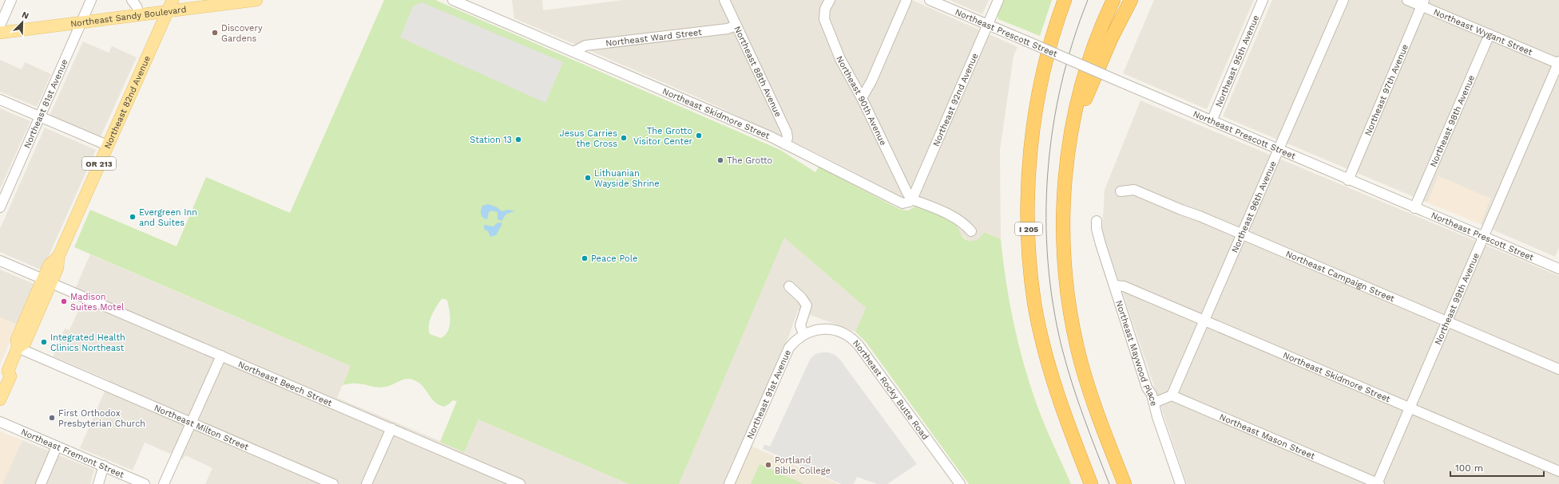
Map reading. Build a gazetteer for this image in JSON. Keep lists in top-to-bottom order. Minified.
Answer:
{"streets":{"highway":["I 205"],"main road":["Northeast Sandy Boulevard","Northeast 82nd Avenue","OR 213"],"street":["Northeast Wygant Street","Northeast Prescott Street","Northeast Ward Street","Northeast 95th Avenue","Northeast 88th Avenue","Northeast 97th Avenue","Northeast 92nd Avenue","Northeast 90th Avenue","Northeast 81st Avenue","Northeast Skidmore Street","Northeast 98th Avenue","Northeast 96th Avenue","Northeast Campaign Street","Northeast 99th Avenue","Northeast Maywood Place","Northeast Beech Street","Northeast Rocky Butte Road","Northeast 91st Avenue","Northeast Milton Street","Northeast Mason Street","Northeast Fremont Street"]},"crossings":[["Northeast Sandy Boulevard","Northeast 82nd Avenue"],["Northeast Sandy Boulevard","Northeast 81st Avenue"],["Northeast Wygant Street","Northeast 97th Avenue"],["Northeast Wygant Street","Northeast 98th Avenue"],["Northeast Wygant Street","Northeast 99th Avenue"],["Northeast Prescott Street","Northeast 95th Avenue"],["Northeast Prescott Street","Northeast 97th Avenue"],["Northeast Prescott Street","Northeast 92nd Avenue"],["Northeast Prescott Street","Northeast 98th Avenue"],["Northeast Prescott Street","Northeast 96th Avenue"],["Northeast Prescott Street","Northeast 99th Avenue"],["Northeast Ward Street","Northeast 88th Avenue"],["Northeast Ward Street","Northeast Skidmore Street"],["Northeast 88th Avenue","Northeast Skidmore Street"],["Northeast 92nd Avenue","Northeast 90th Avenue"],["Northeast 92nd Avenue","Northeast Skidmore Street"],["Northeast 90th Avenue","Northeast Skidmore Street"],["Northeast 82nd Avenue","Northeast Beech Street"],["Northeast 82nd Avenue","Northeast Milton Street"],["Northeast Skidmore Street","Northeast 96th Avenue"],["Northeast Skidmore Street","Northeast 99th Avenue"],["Northeast Skidmore Street","Northeast Maywood Place"],["Northeast 96th Avenue","Northeast Campaign Street"],["Northeast 96th Avenue","Northeast Mason Street"],["Northeast Campaign Street","Northeast 99th Avenue"],["Northeast 99th Avenue","Northeast Mason Street"],["Northeast Rocky Butte Road","Northeast 91st Avenue"]],"places":["Discovery Gardens","The Grotto Visitor Center","Jesus Carries the Cross","Station 13","The Grotto","Lithuanian Wayside Shrine","Evergreen Inn and Suites","Peace Pole","Madison Suites Motel","Integrated Health Clinics Northeast","First Orthodox Presbyterian Church","Portland Bible College"],"scale_bar":"100 m","north":"top right"}
